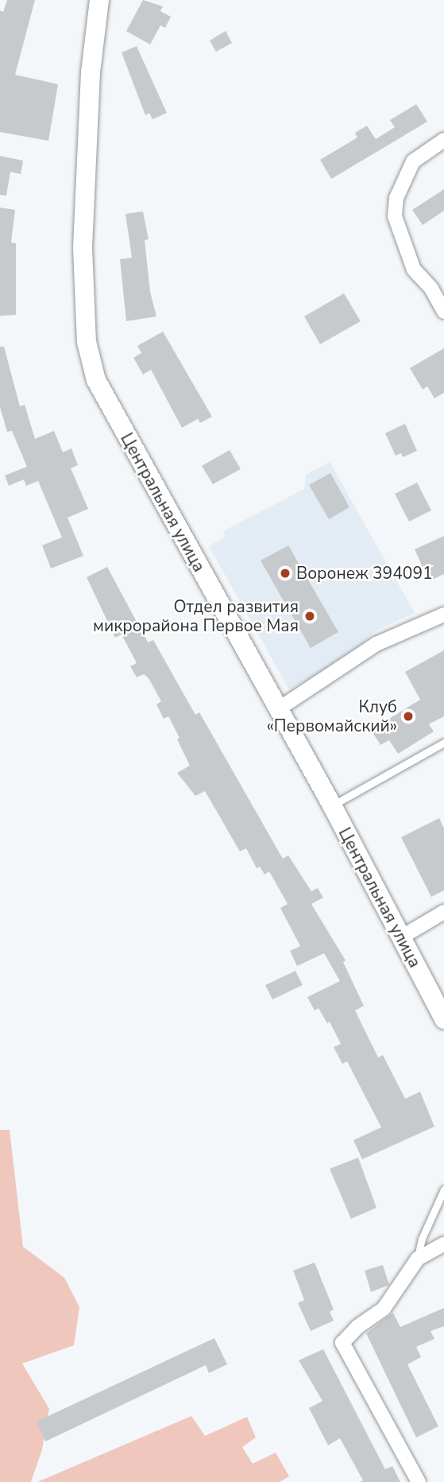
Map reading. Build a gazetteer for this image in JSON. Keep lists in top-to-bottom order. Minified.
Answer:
{"streets":{"street":["Центральная улица"]},"places":["Воронеж 394091","Отдел развития микрорайона Первое Мая","Клуб «Первомайский»"]}
